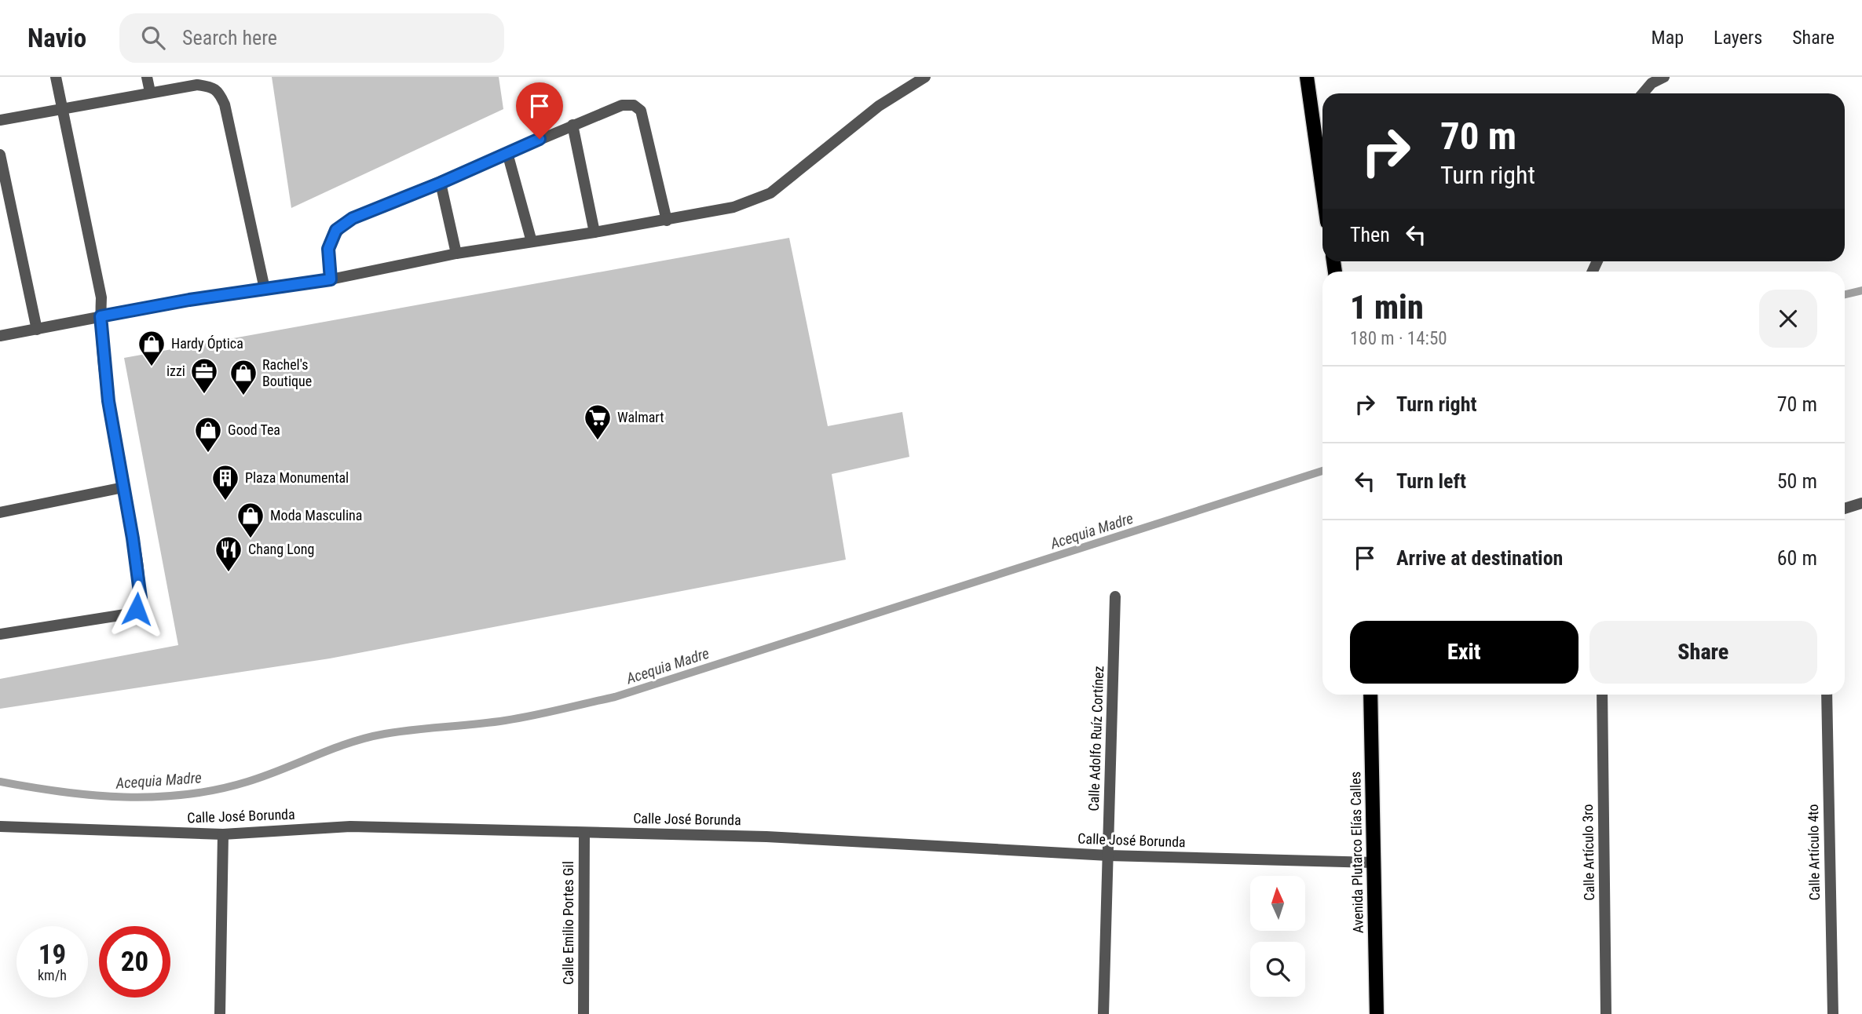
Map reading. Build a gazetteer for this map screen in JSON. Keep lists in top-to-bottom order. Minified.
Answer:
{"streets":{"main road":["Avenida Plutarco Elías Calles"],"street":["Calle Adolfo Ruíz Cortínez","Calle José Borunda","Calle Artículo 3ro","Calle Artículo 4to","Calle Emilio Portes Gil"]},"crossings":[["Calle Adolfo Ruíz Cortínez","Calle José Borunda"],["Calle José Borunda","Avenida Plutarco Elías Calles"],["Calle José Borunda","Calle Emilio Portes Gil"]],"water":["Acequia Madre"],"places":{"shop":["Hardy Óptica","Rachel's Boutique","Good Tea","Moda Masculina"],"office":["izzi"],"supermarket":["Walmart"],"building":["Plaza Monumental"],"restaurant":["Chang Long"]},"north":"top","page":{"header":"Navio","search":"Search here","nav":["Map","Layers","Share"],"turn":["70 m","Turn right"],"then":"Then","heading":["1 min","180 m · 14:50"],"list":[{"name":"Turn right","value":"70 m"},{"name":"Turn left","value":"50 m"},{"name":"Arrive at destination","value":"60 m"}],"buttons":["Exit","Share"],"speed":"19 km/h","limit":"20"}}
